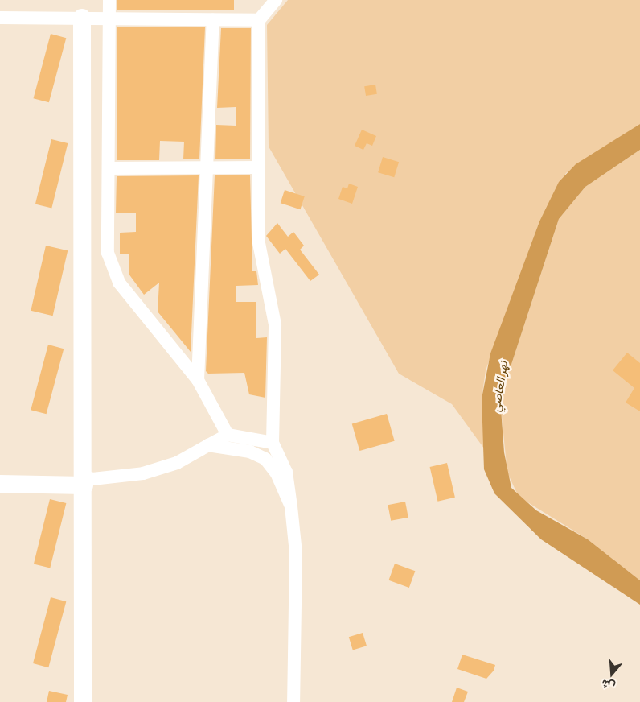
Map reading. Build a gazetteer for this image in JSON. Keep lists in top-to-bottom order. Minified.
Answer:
{"water":["نهر العاصي"],"north":"bottom"}
